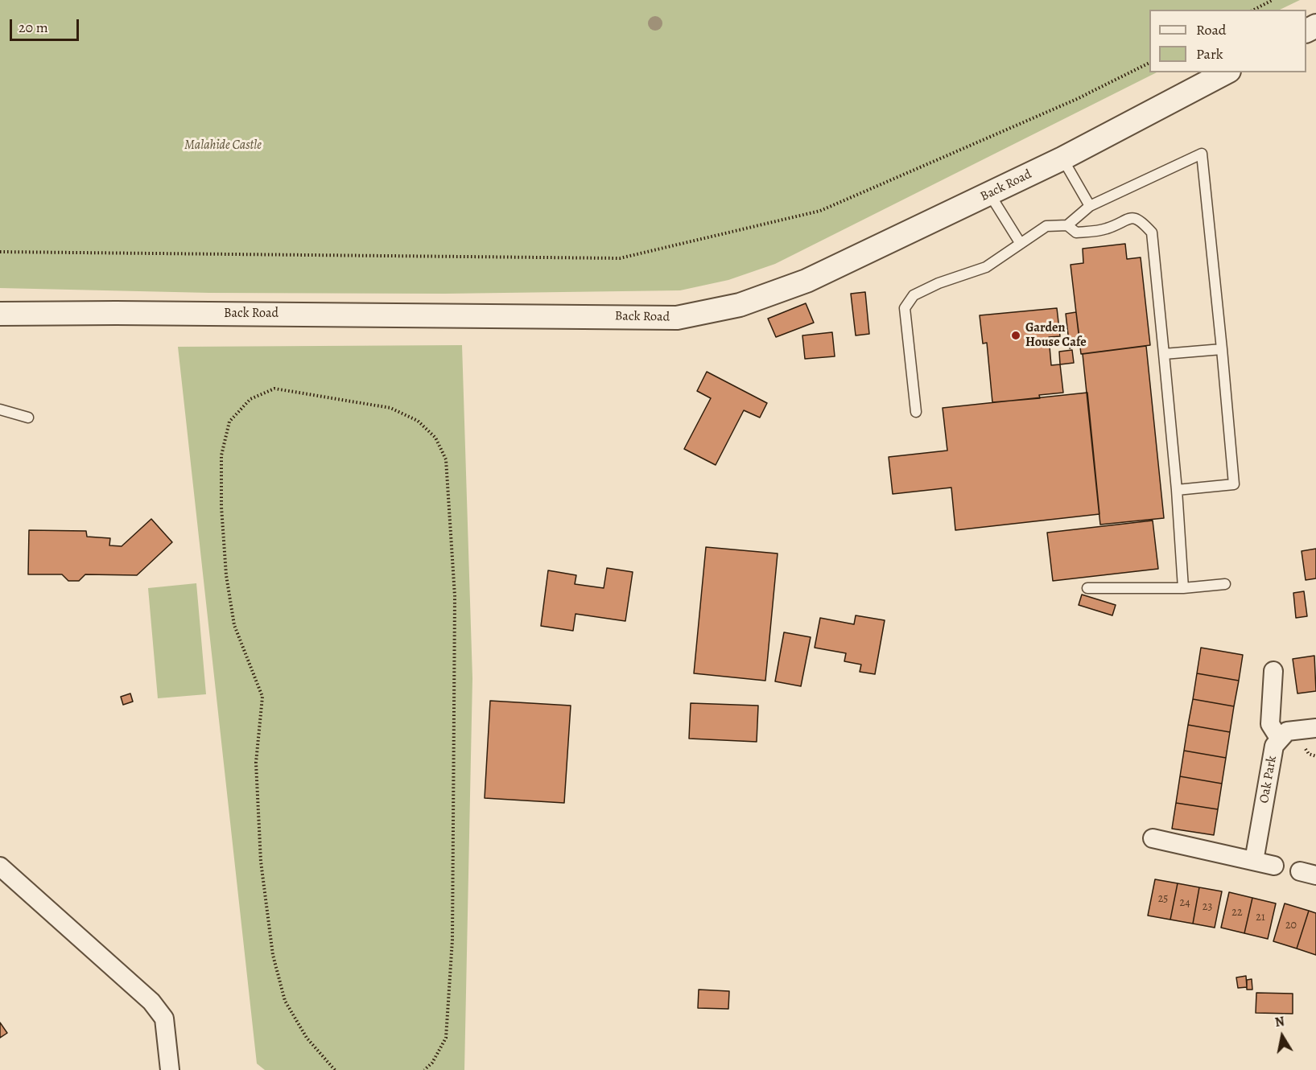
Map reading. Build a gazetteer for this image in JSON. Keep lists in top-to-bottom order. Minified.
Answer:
{"streets":{"street":["Back Road","Oak Park"]},"parks":["Malahide Castle"],"places":["Garden House Cafe"],"house_numbers":["25","24","23","22","21","20"],"legend":["Road","Park"],"scale_bar":"20 m","north":"top"}
